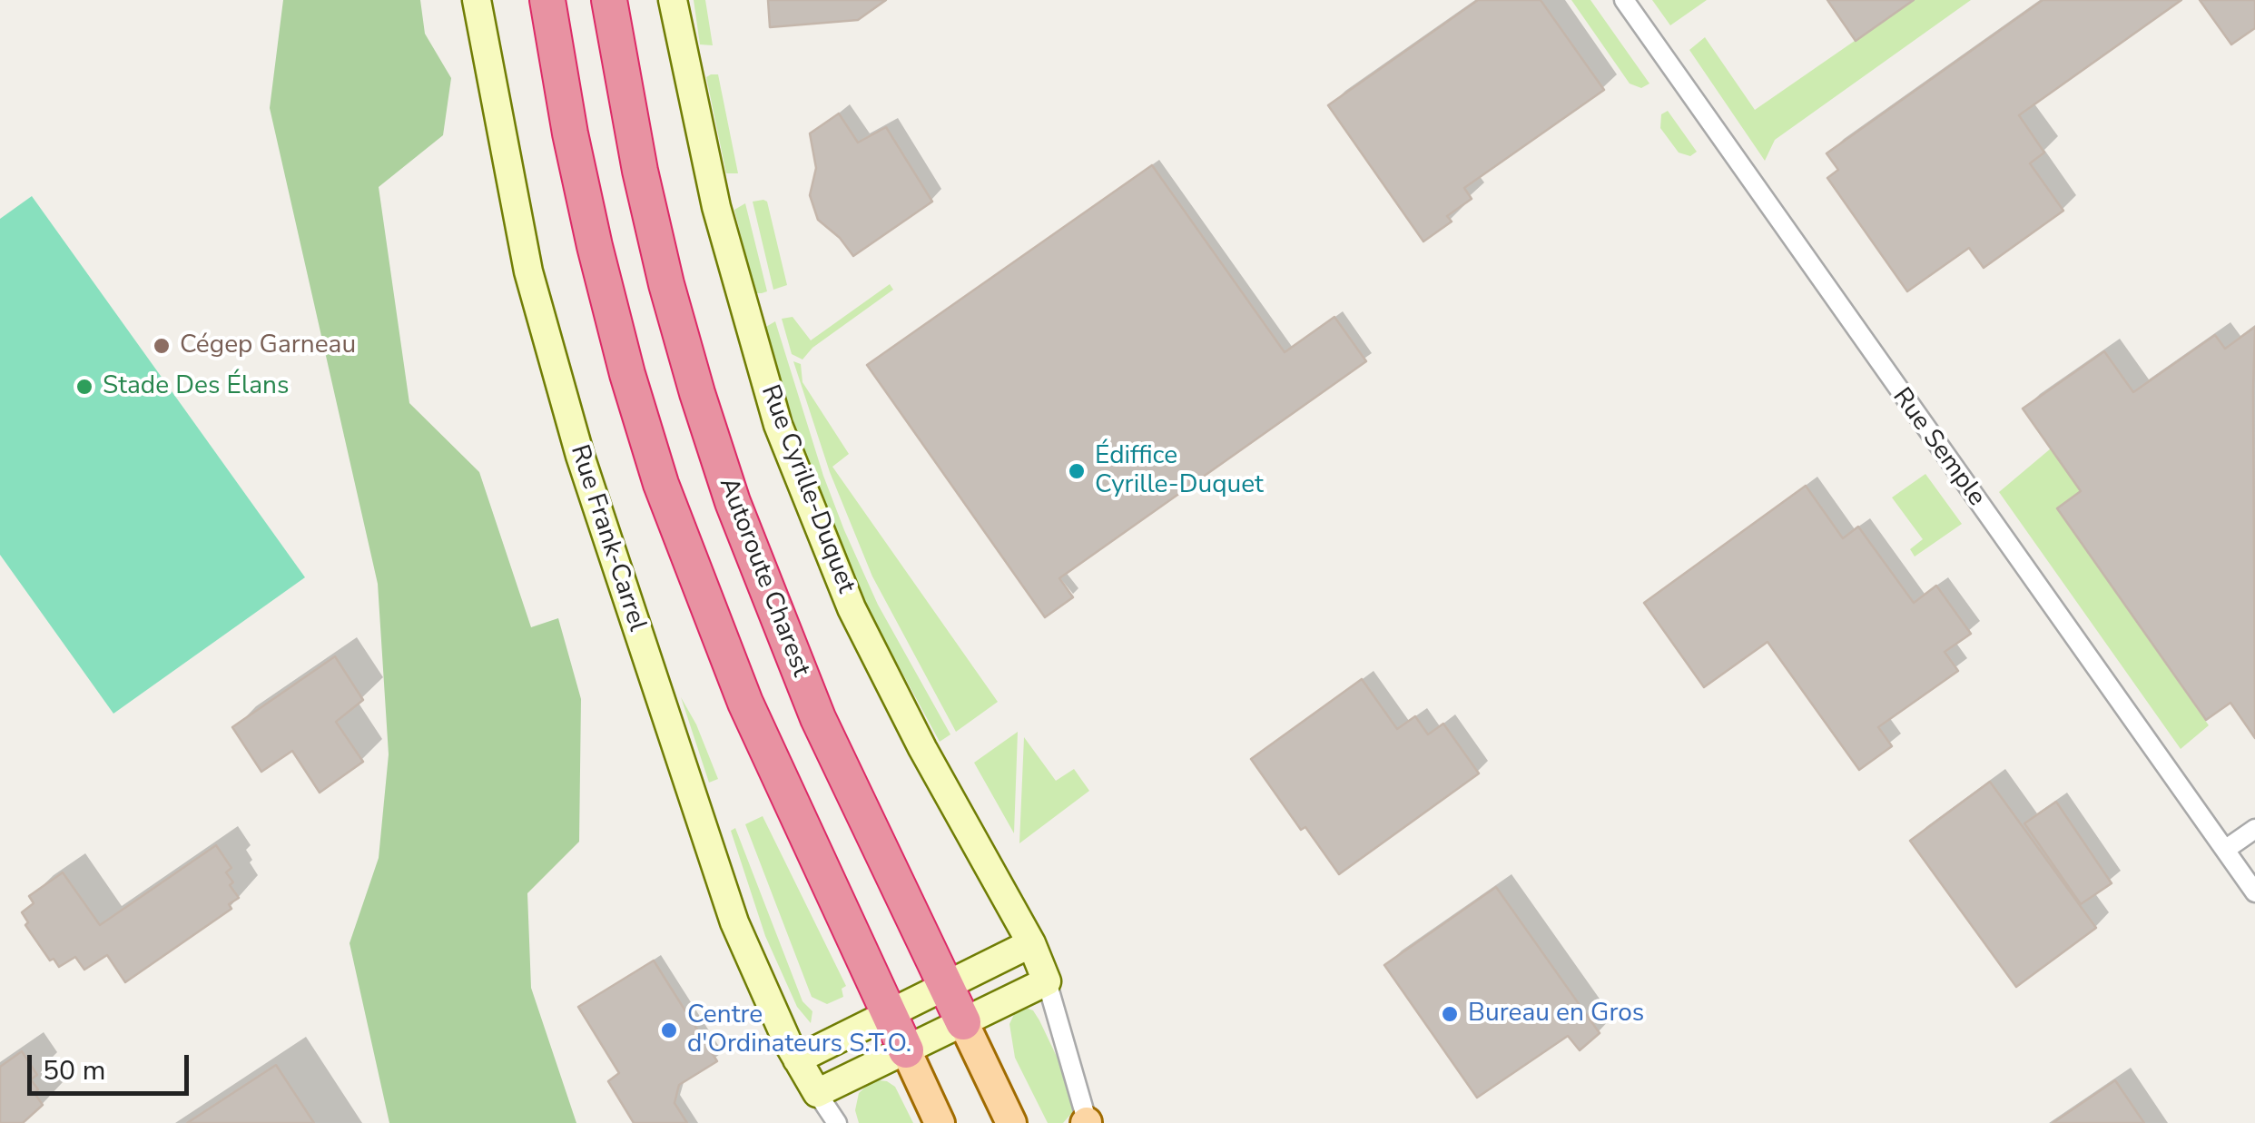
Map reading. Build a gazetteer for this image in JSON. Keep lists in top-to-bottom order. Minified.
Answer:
{"streets":{"highway":["Autoroute Charest"],"street":["Rue Semple","Rue Cyrille-Duquet","Rue Frank-Carrel"]},"places":["Cégep Garneau","Stade Des Élans","Édiffice Cyrille-Duquet","Bureau en Gros","Centre d'Ordinateurs S.T.O."],"scale_bar":"50 m"}
